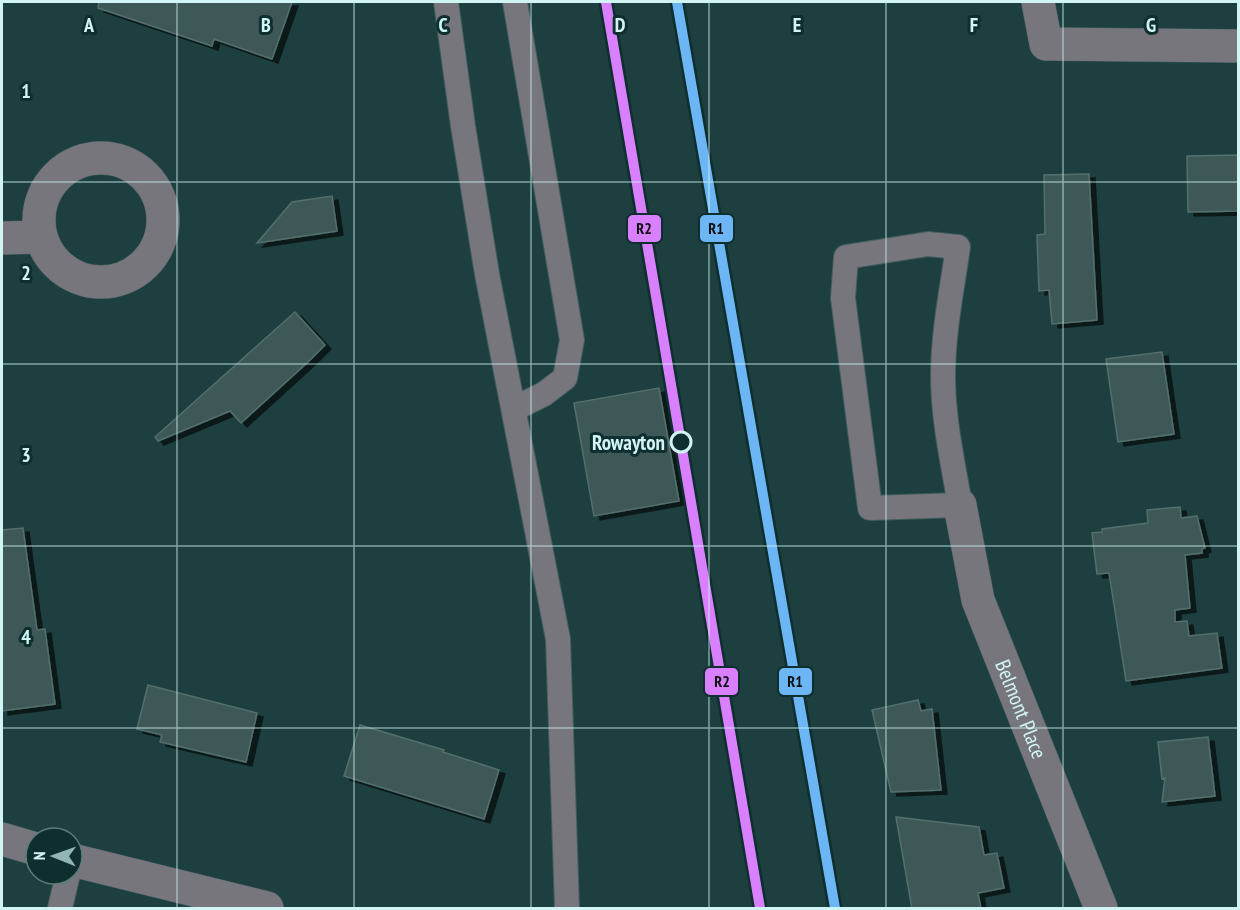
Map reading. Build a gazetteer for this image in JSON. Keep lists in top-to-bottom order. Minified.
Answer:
{"streets":{"street":["Belmont Place"]},"places":["Rowayton"],"lines":["transit line R1","transit line R2"],"north":"left","grid":{"columns":["A","B","C","D","E","F","G"],"rows":["1","2","3","4"]}}
